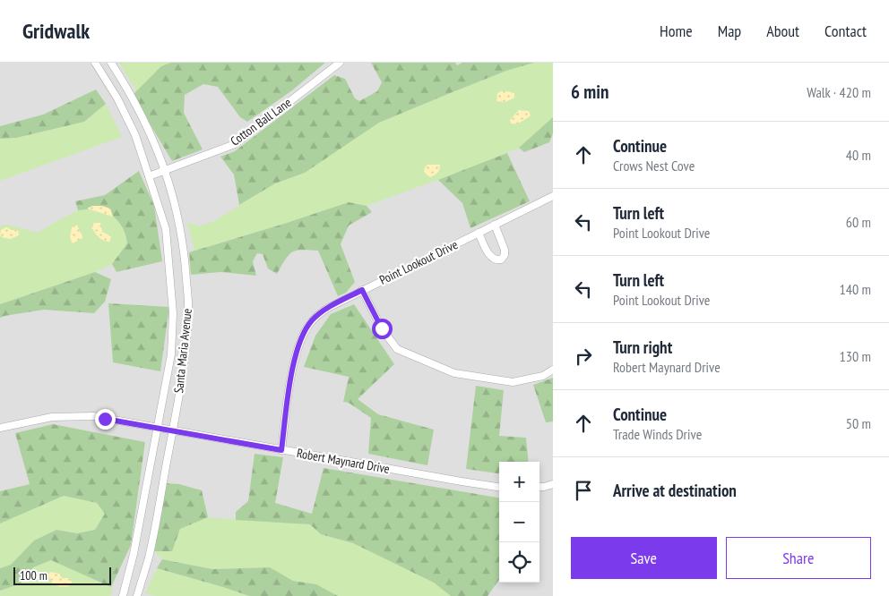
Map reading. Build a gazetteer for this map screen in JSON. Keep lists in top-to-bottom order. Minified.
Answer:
{"streets":{"street":["Cotton Ball Lane","Point Lookout Drive","Santa Maria Avenue","Robert Maynard Drive"]},"crossings":[["Cotton Ball Lane","Santa Maria Avenue"],["Point Lookout Drive","Robert Maynard Drive"],["Santa Maria Avenue","Robert Maynard Drive"]],"scale_bar":"100 m","page":{"header":"Gridwalk","nav":["Home","Map","About","Contact"],"heading":["6 min","Walk · 420 m"],"list":[["Continue","Crows Nest Cove","40 m"],["Turn left","Point Lookout Drive","60 m"],["Turn left","Point Lookout Drive","140 m"],["Turn right","Robert Maynard Drive","130 m"],["Continue","Trade Winds Drive","50 m"],"Arrive at destination"],"map_buttons":["+","−"],"buttons":["Save","Share"],"scale":"100 m"}}
